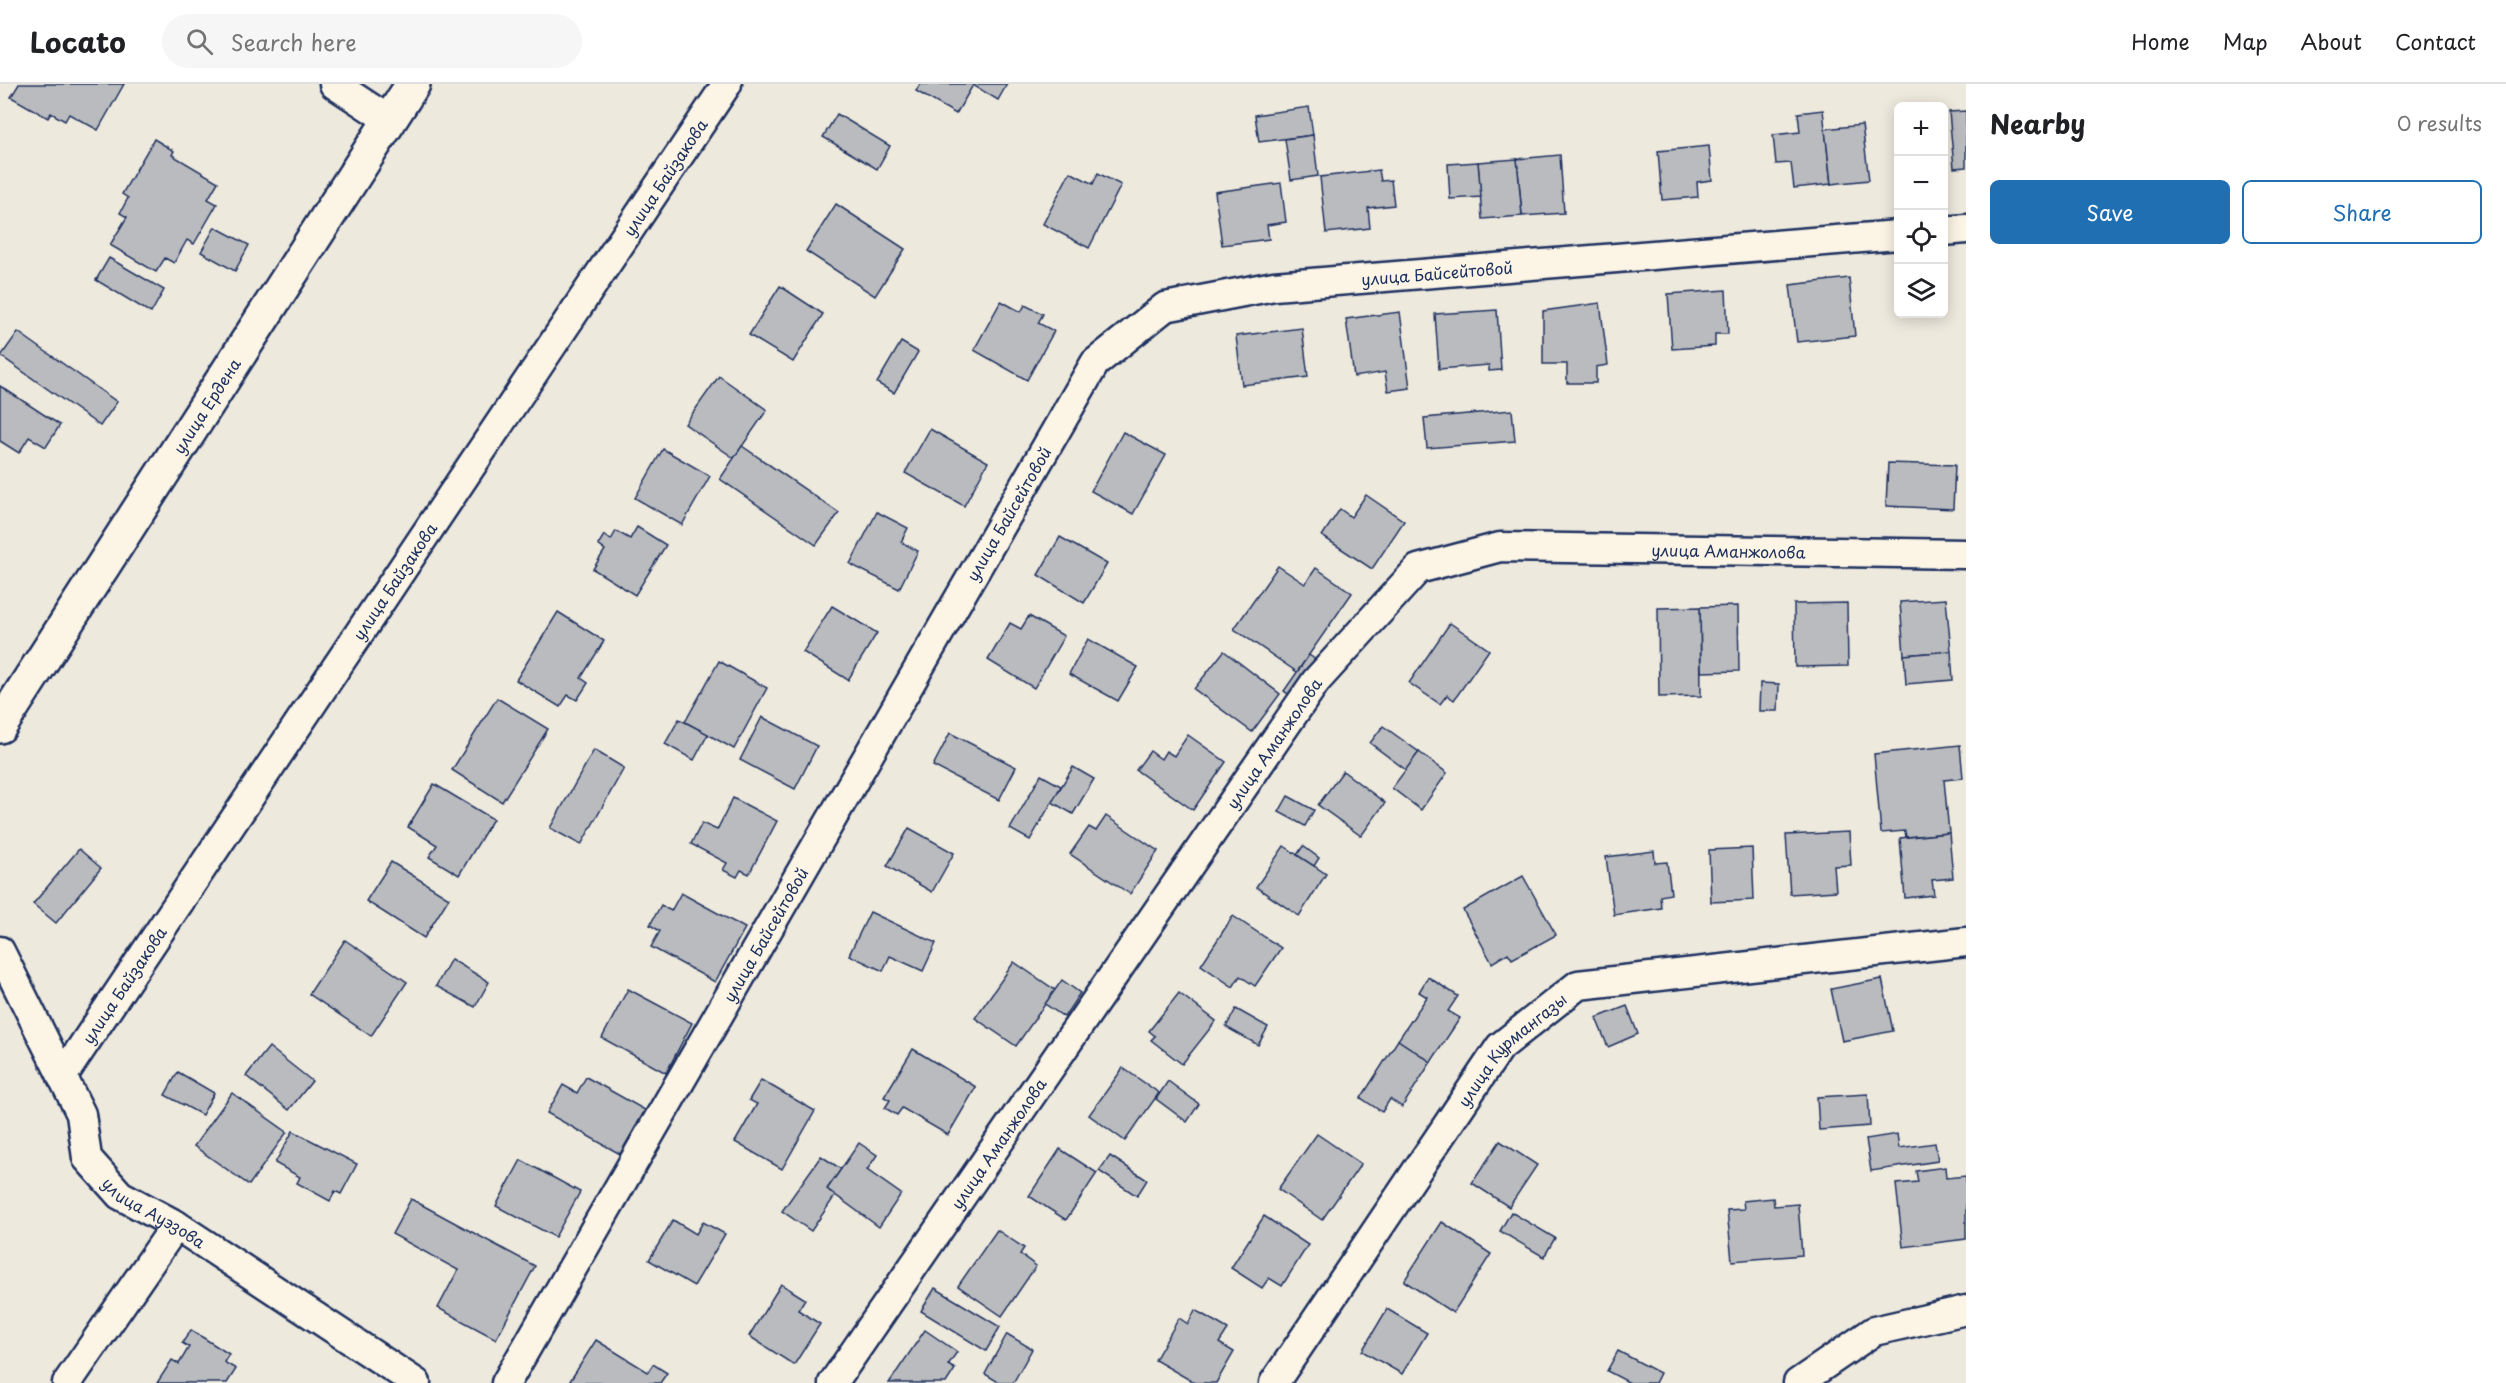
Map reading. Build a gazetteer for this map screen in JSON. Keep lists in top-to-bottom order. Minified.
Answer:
{"streets":{"street":["улица Байзакова","улица Байсейтовой","улица Ердена","улица Аманжолова","улица Курмангазы","улица Ауэзова"]},"crossings":[["улица Байзакова","улица Ауэзова"]],"page":{"header":"Locato","search":"Search here","nav":["Home","Map","About","Contact"],"heading":["Nearby","0 results"],"map_buttons":["+","−"],"buttons":["Save","Share"]}}
